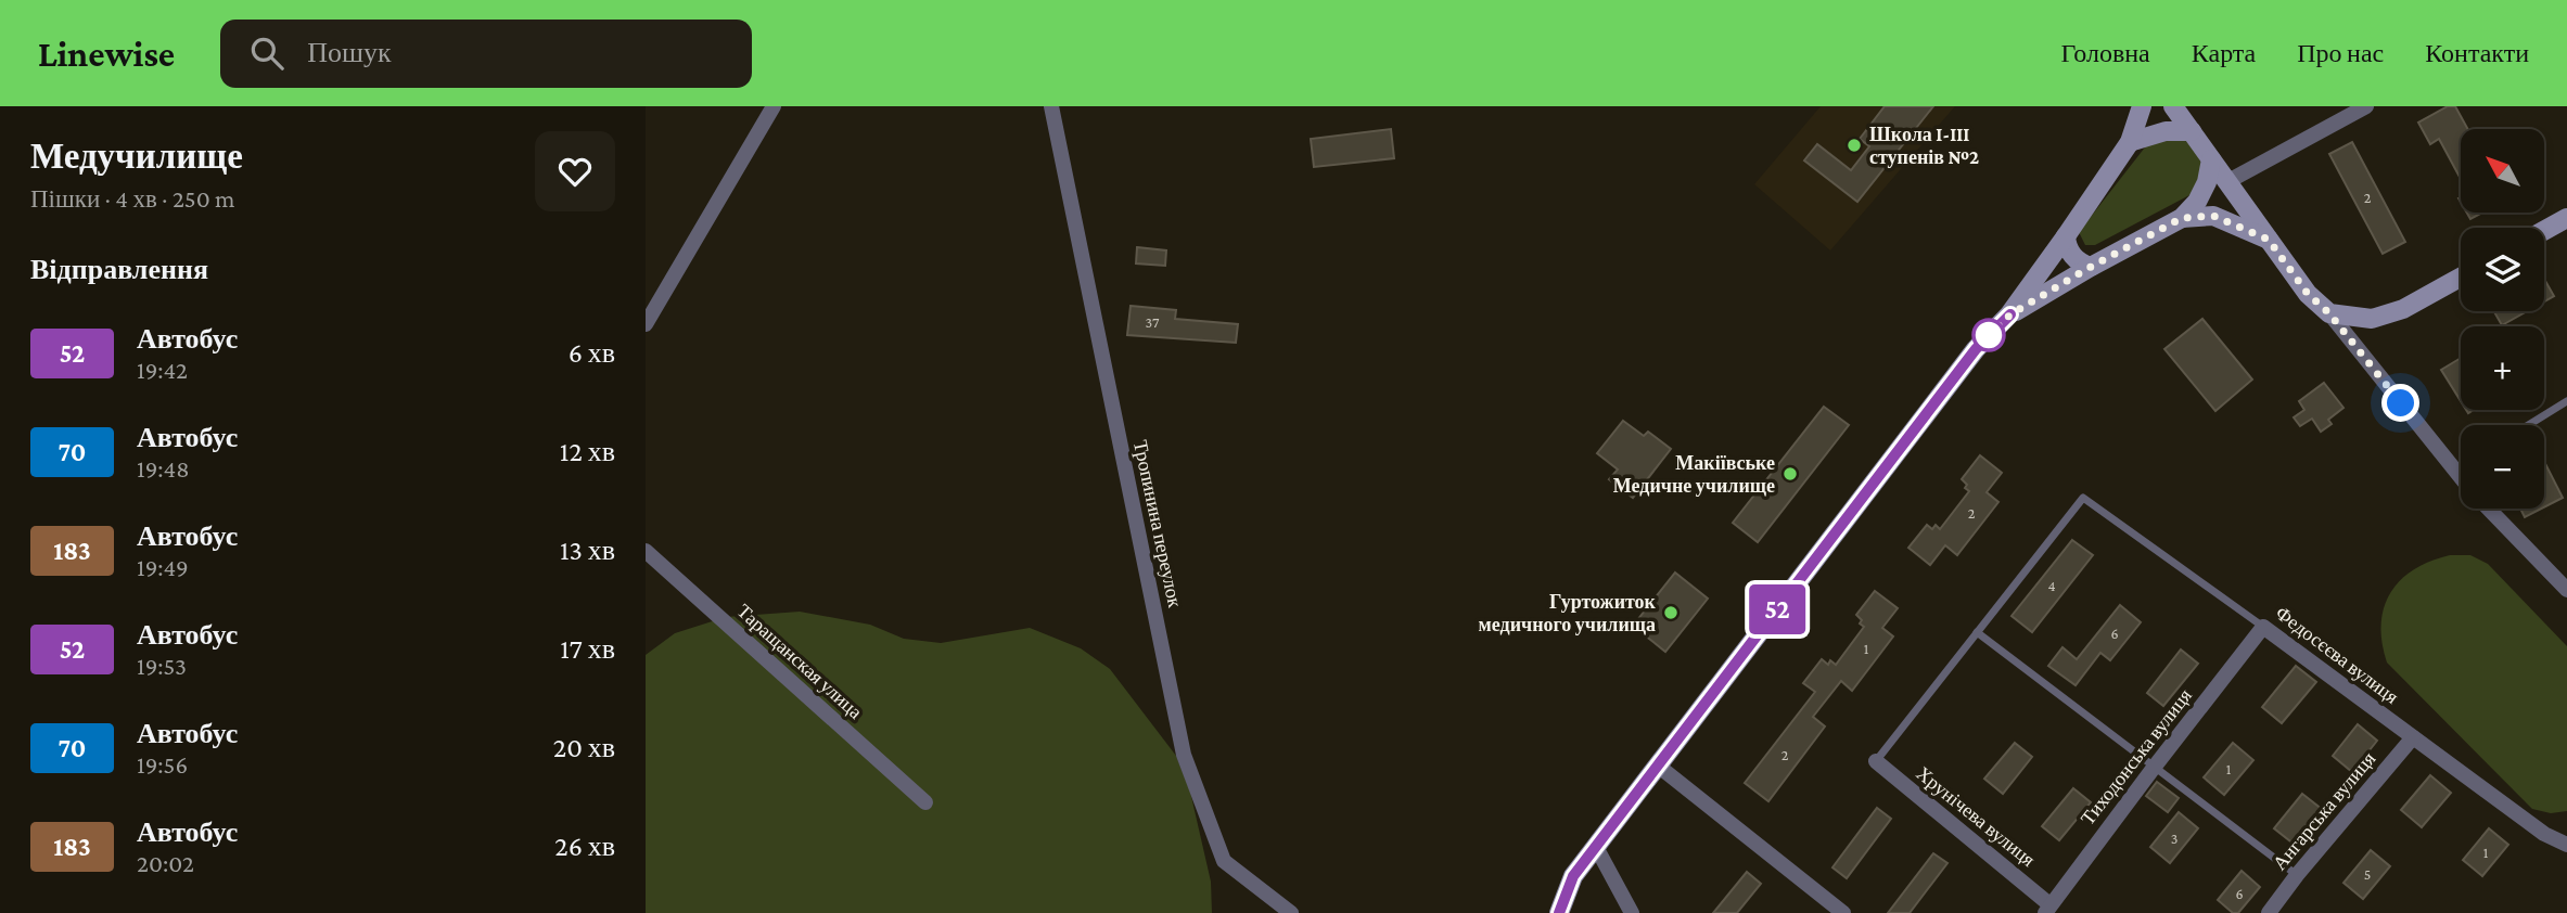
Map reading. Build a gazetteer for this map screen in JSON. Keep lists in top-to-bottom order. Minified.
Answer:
{"streets":{"street":["Тропинина переулок","Федосєєва вулиця","Таращанская улица","Тиходонська вулиця","Ангарська вулиця","Хрунічева вулиця"]},"crossings":[["Федосєєва вулиця","Тиходонська вулиця"],["Федосєєва вулиця","Ангарська вулиця"],["Тиходонська вулиця","Хрунічева вулиця"]],"places":["Школа I-III ступенів №2","Макіївське Медичне училище","Гуртожиток медичного училища"],"lines":["bus line 52"],"house_numbers":["2","37","2","4","6","1","2","1","3","1","5","6"],"north":"top left","page":{"header":"Linewise","search":"Пошук","nav":["Головна","Карта","Про нас","Контакти"],"heading":[["Медучилище","Пішки · 4 хв · 250 m"],"Відправлення"],"on_map":"52","map_buttons":["+","−"],"list":[{"mark":"52","name":"Автобус","note":"19:42","value":"6 хв"},{"mark":"70","name":"Автобус","note":"19:48","value":"12 хв"},{"mark":"183","name":"Автобус","note":"19:49","value":"13 хв"},{"mark":"52","name":"Автобус","note":"19:53","value":"17 хв"},{"mark":"70","name":"Автобус","note":"19:56","value":"20 хв"},{"mark":"183","name":"Автобус","note":"20:02","value":"26 хв"}]}}
